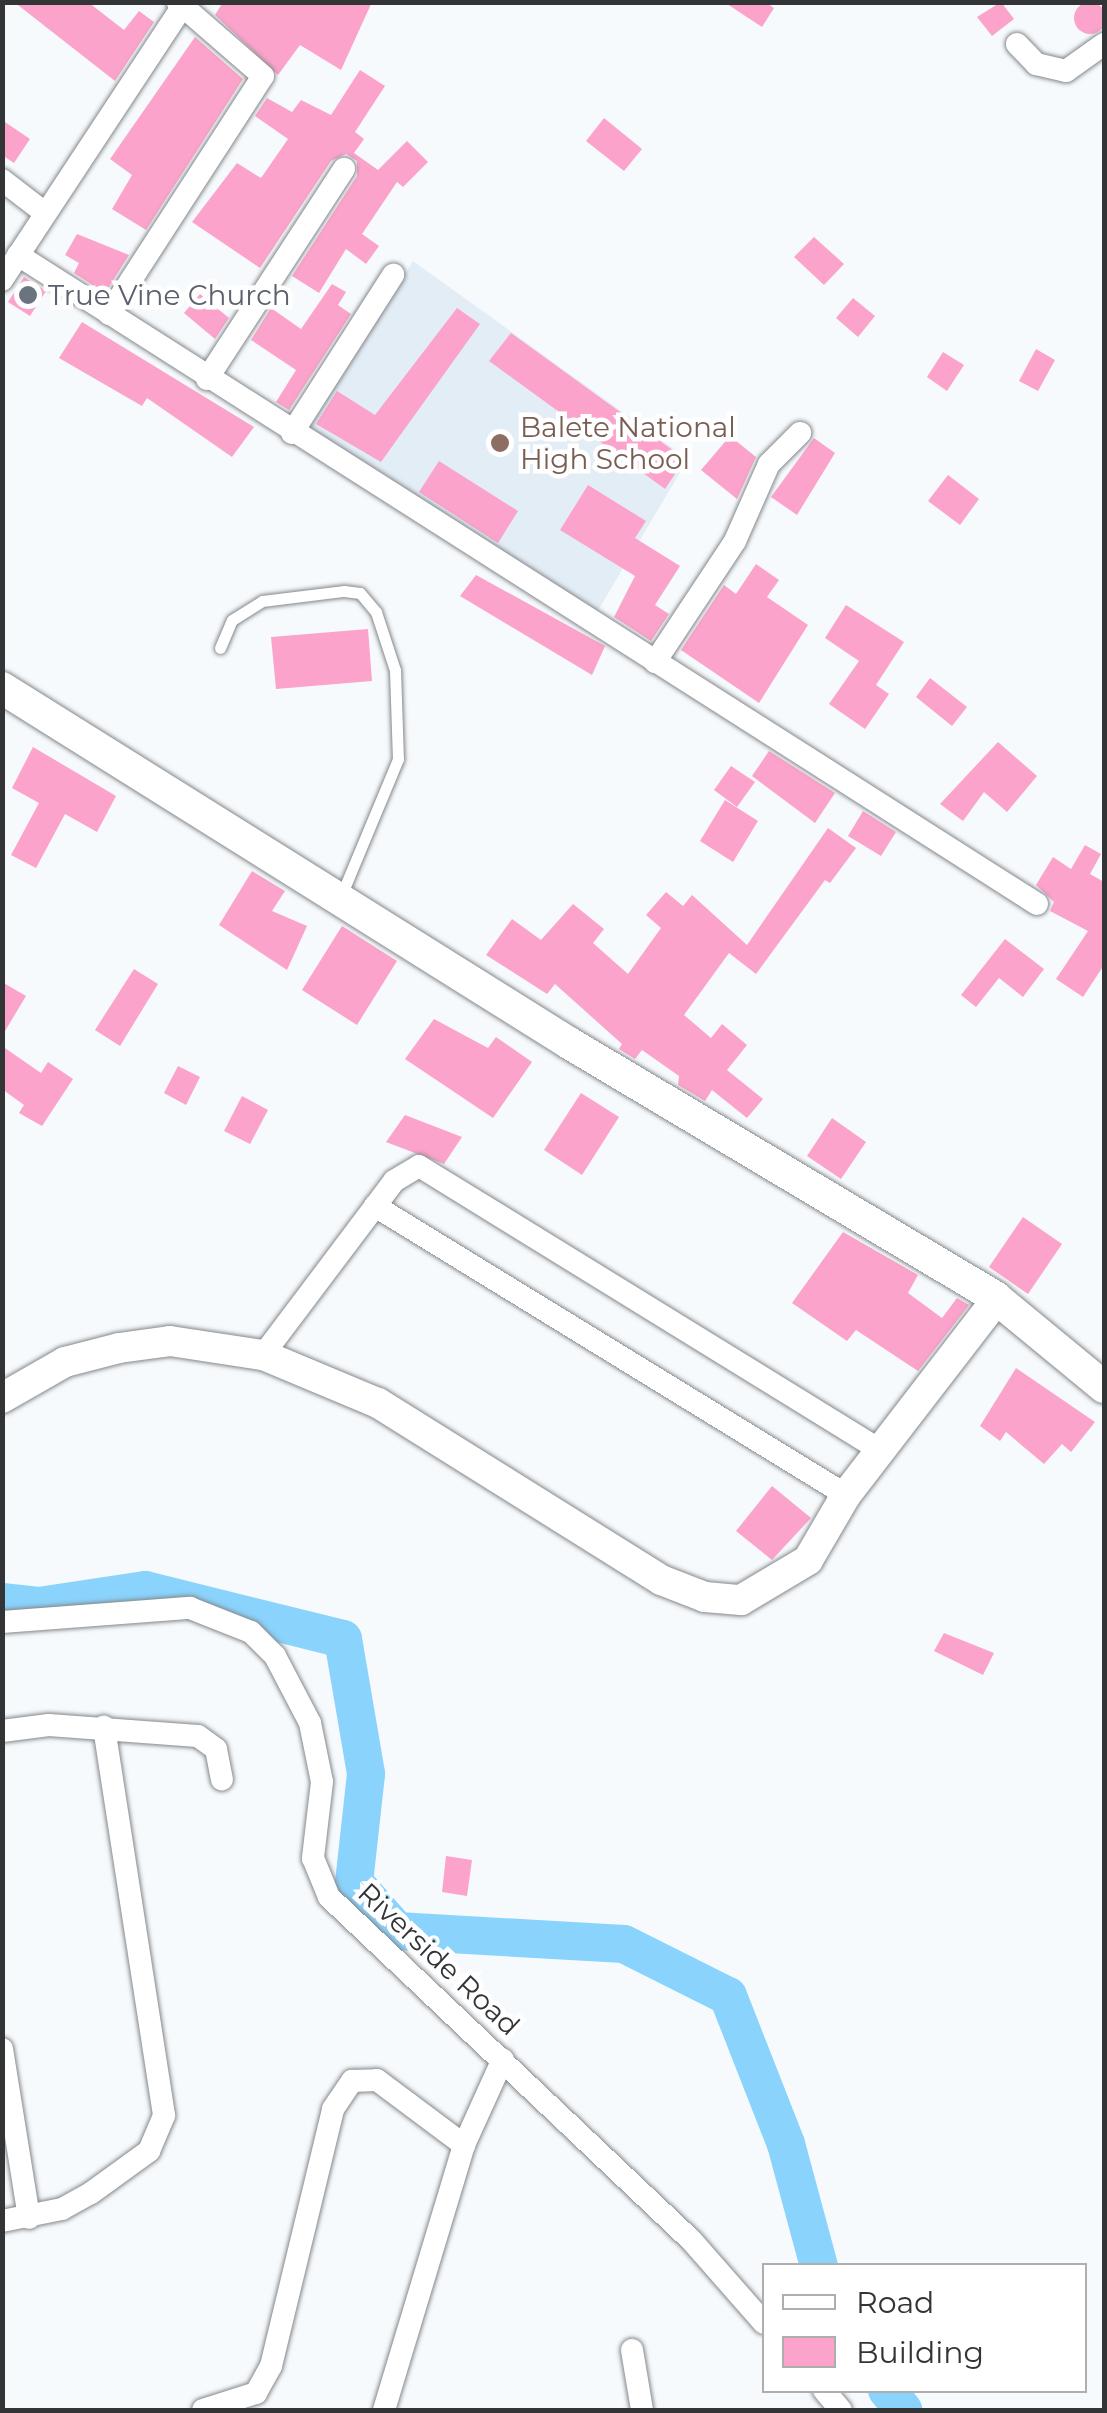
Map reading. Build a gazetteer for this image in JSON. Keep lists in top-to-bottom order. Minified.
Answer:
{"streets":{"street":["Riverside Road"]},"places":["True Vine Church","Balete National High School"],"legend":["Road","Building"]}
